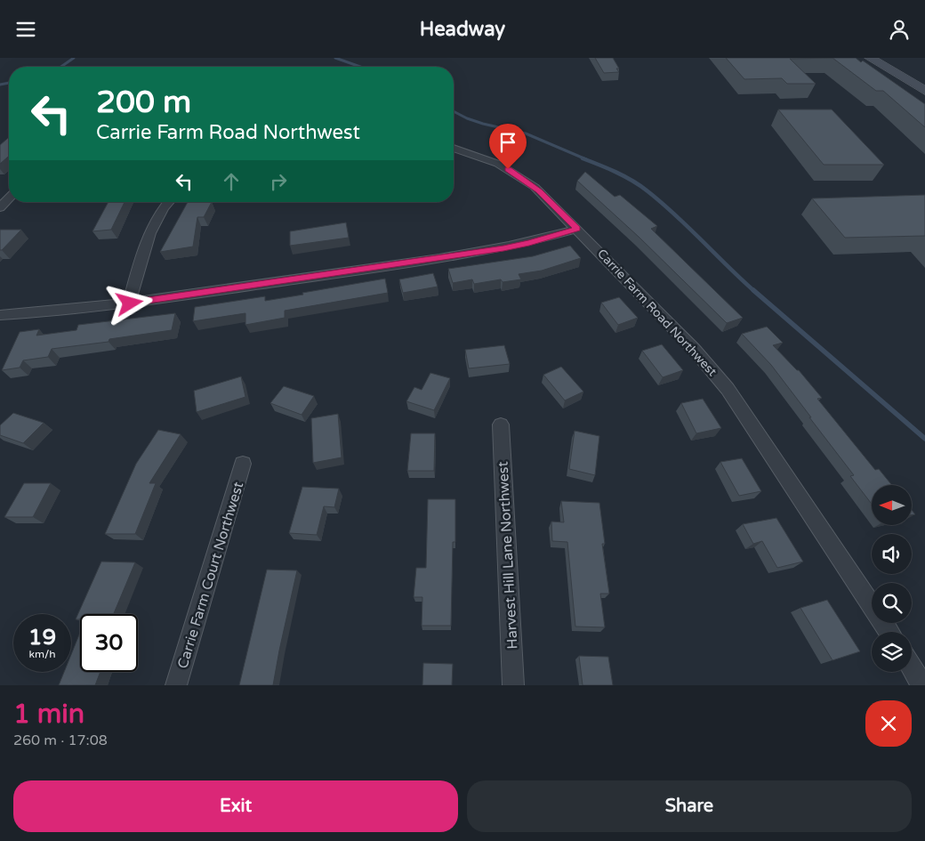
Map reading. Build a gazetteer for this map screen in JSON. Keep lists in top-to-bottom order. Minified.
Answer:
{"streets":{"street":["Carrie Farm Road Northwest","Harvest Hill Lane Northwest","Carrie Farm Court Northwest"]},"north":"left","page":{"header":"Headway","turn":["200 m","Carrie Farm Road Northwest"],"speed":"19 km/h","limit":"30","heading":["1 min","260 m · 17:08"],"buttons":["Exit","Share"]}}
